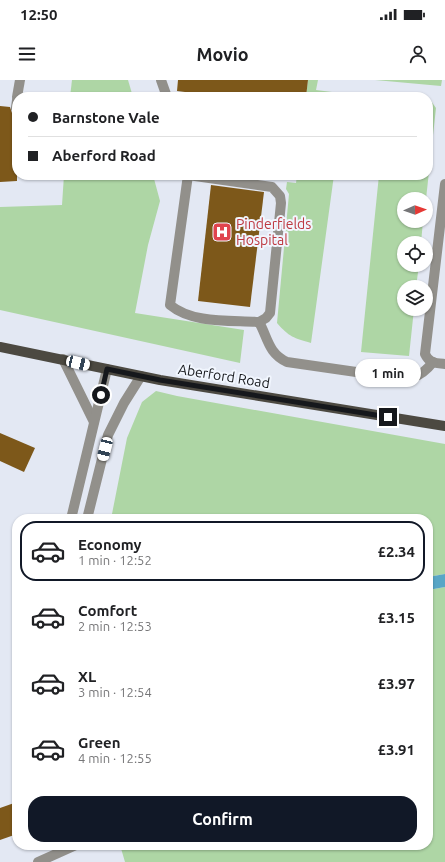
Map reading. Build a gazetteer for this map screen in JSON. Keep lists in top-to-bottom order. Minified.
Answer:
{"streets":{"main road":["Aberford Road"]},"places":{"hospital":["Pinderfields Hospital"]},"north":"right","page":{"status":"12:50","header":"Movio","banner":["Barnstone Vale","Aberford Road"],"bubble":"1 min","list":[{"name":"Economy","note":"1 min · 12:52","value":"£2.34"},{"name":"Comfort","note":"2 min · 12:53","value":"£3.15"},{"name":"XL","note":"3 min · 12:54","value":"£3.97"},{"name":"Green","note":"4 min · 12:55","value":"£3.91"}],"buttons":"Confirm"}}
